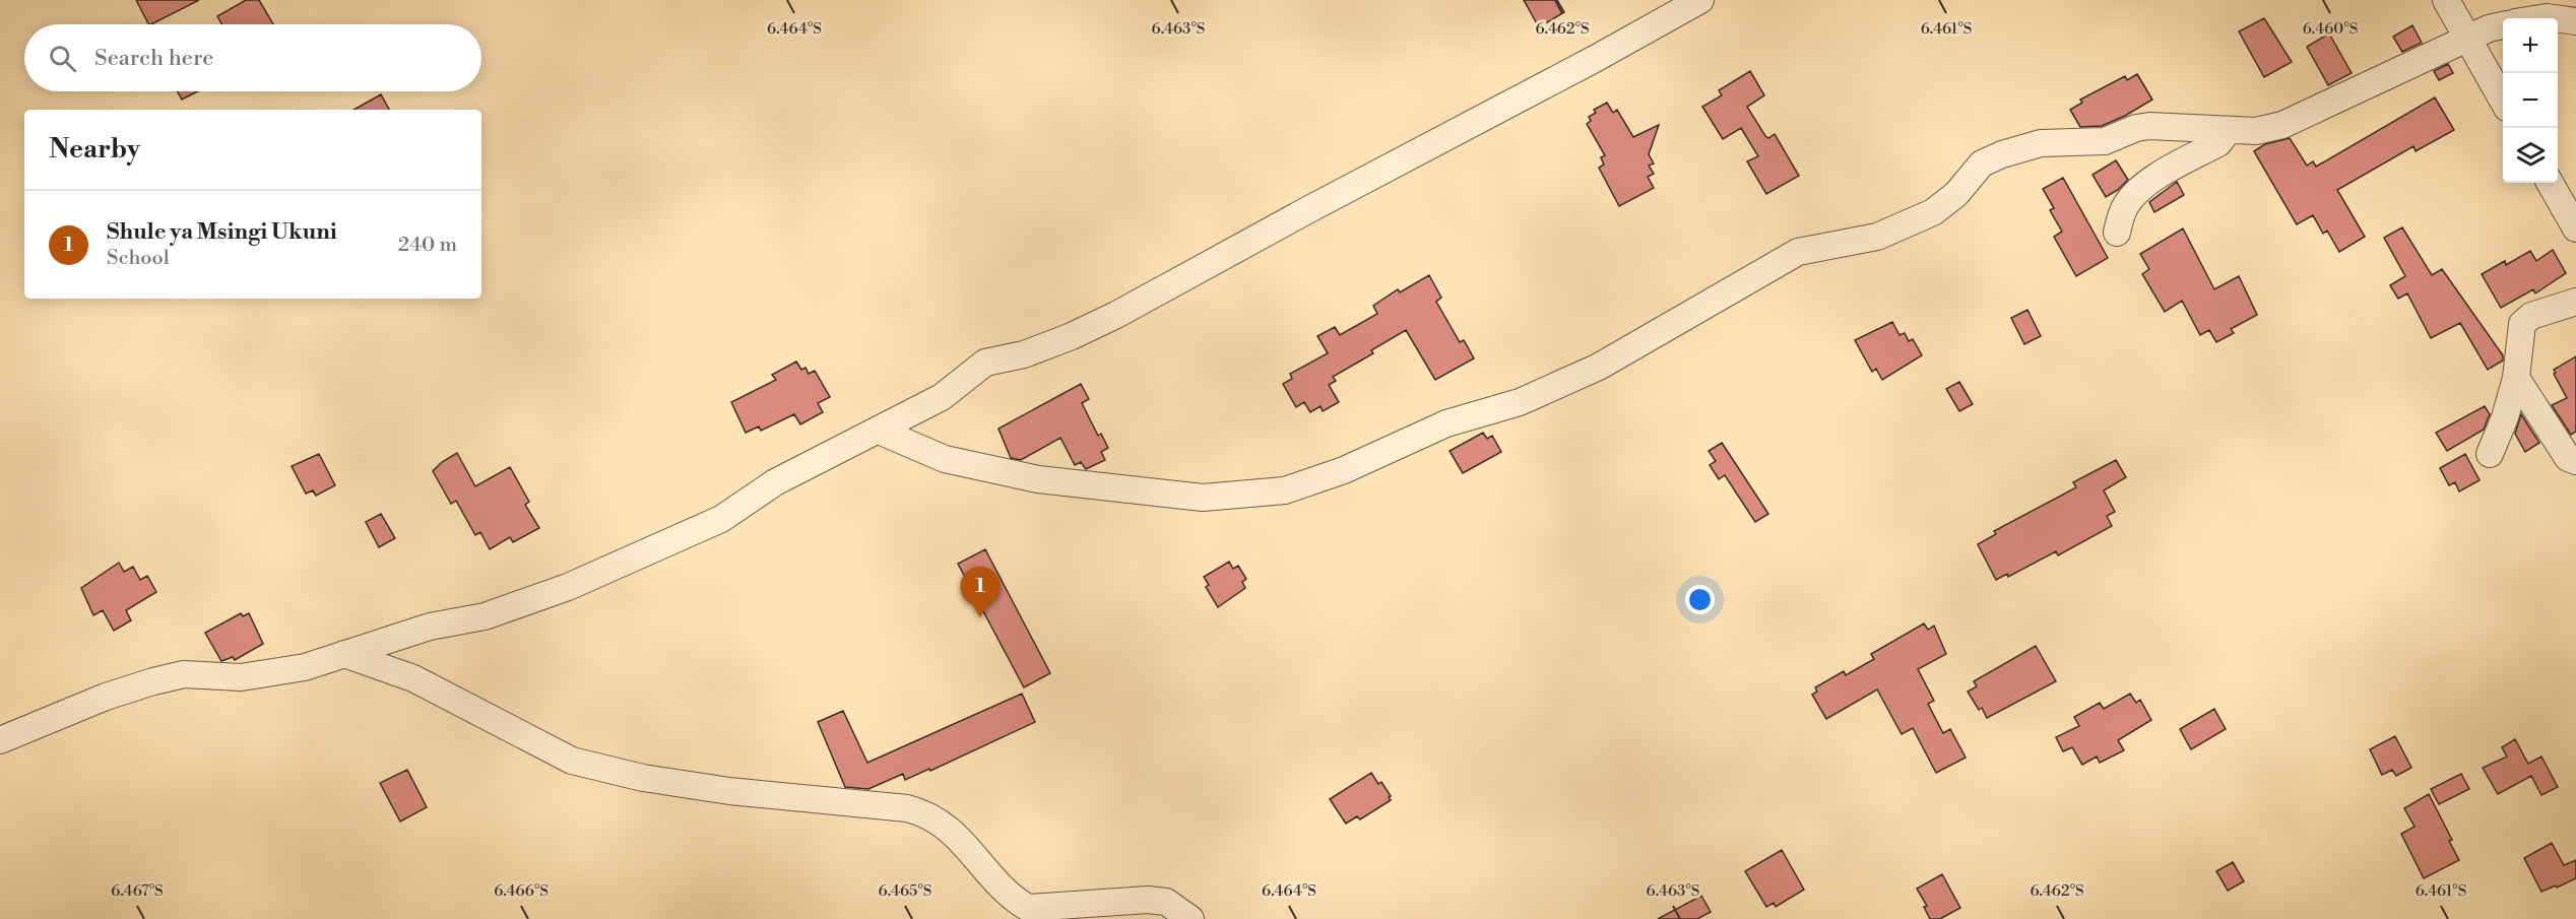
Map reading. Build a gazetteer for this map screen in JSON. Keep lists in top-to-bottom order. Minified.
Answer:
{"page":{"map_buttons":["+","−"],"search":"Search here","heading":"Nearby","list":[{"mark":"1","name":"Shule ya Msingi Ukuni","note":"School","value":"240 m"}],"pins":"1"},"coordinates":["6.464°S","6.463°S","6.462°S","6.461°S","6.460°S","6.467°S","6.466°S","6.465°S"]}
